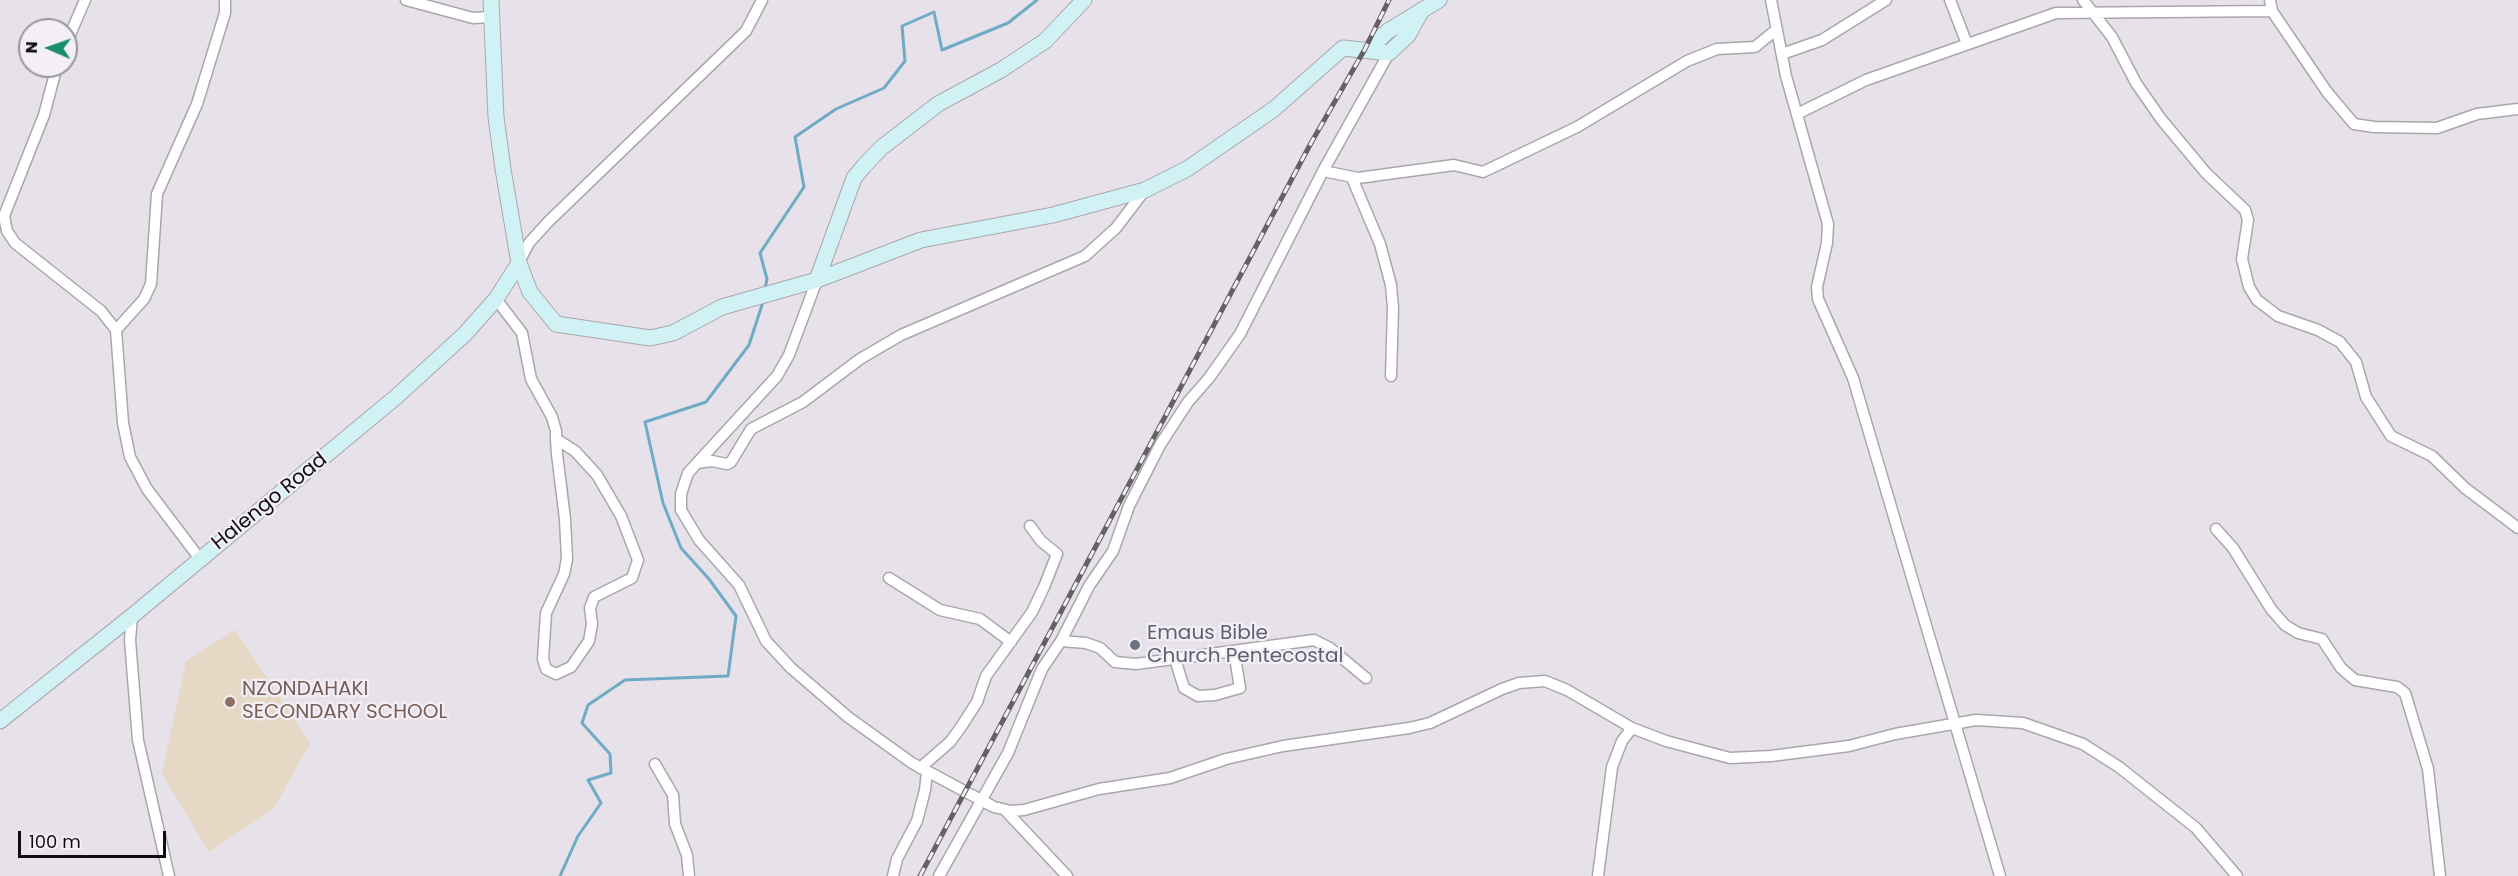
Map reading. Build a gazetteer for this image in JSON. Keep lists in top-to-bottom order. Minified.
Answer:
{"streets":{"street":["Halengo Road"]},"places":["Emaus Bible Church Pentecostal","NZONDAHAKI SECONDARY SCHOOL"],"scale_bar":"100 m","north":"left"}
